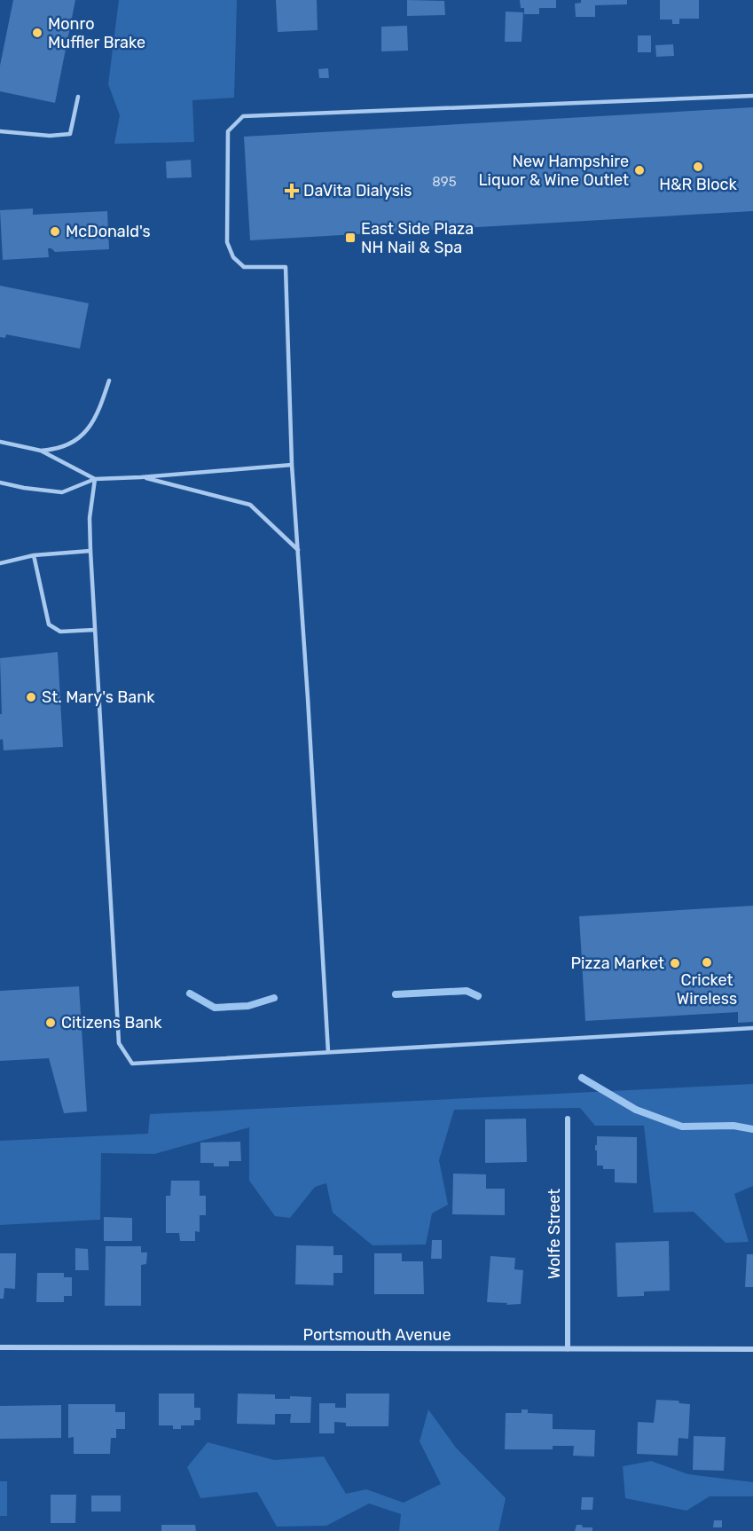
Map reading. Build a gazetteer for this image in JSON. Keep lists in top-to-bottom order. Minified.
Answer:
{"streets":{"street":["Wolfe Street","Portsmouth Avenue"]},"crossings":[["Wolfe Street","Portsmouth Avenue"]],"places":{"other":["Monro Muffler Brake","H&R Block","New Hampshire Liquor & Wine Outlet","McDonald's","St. Mary's Bank","Cricket Wireless","Pizza Market","Citizens Bank"],"health":["DaVita Dialysis"],"transit":["East Side Plaza NH Nail & Spa"]},"house_numbers":["895"]}
